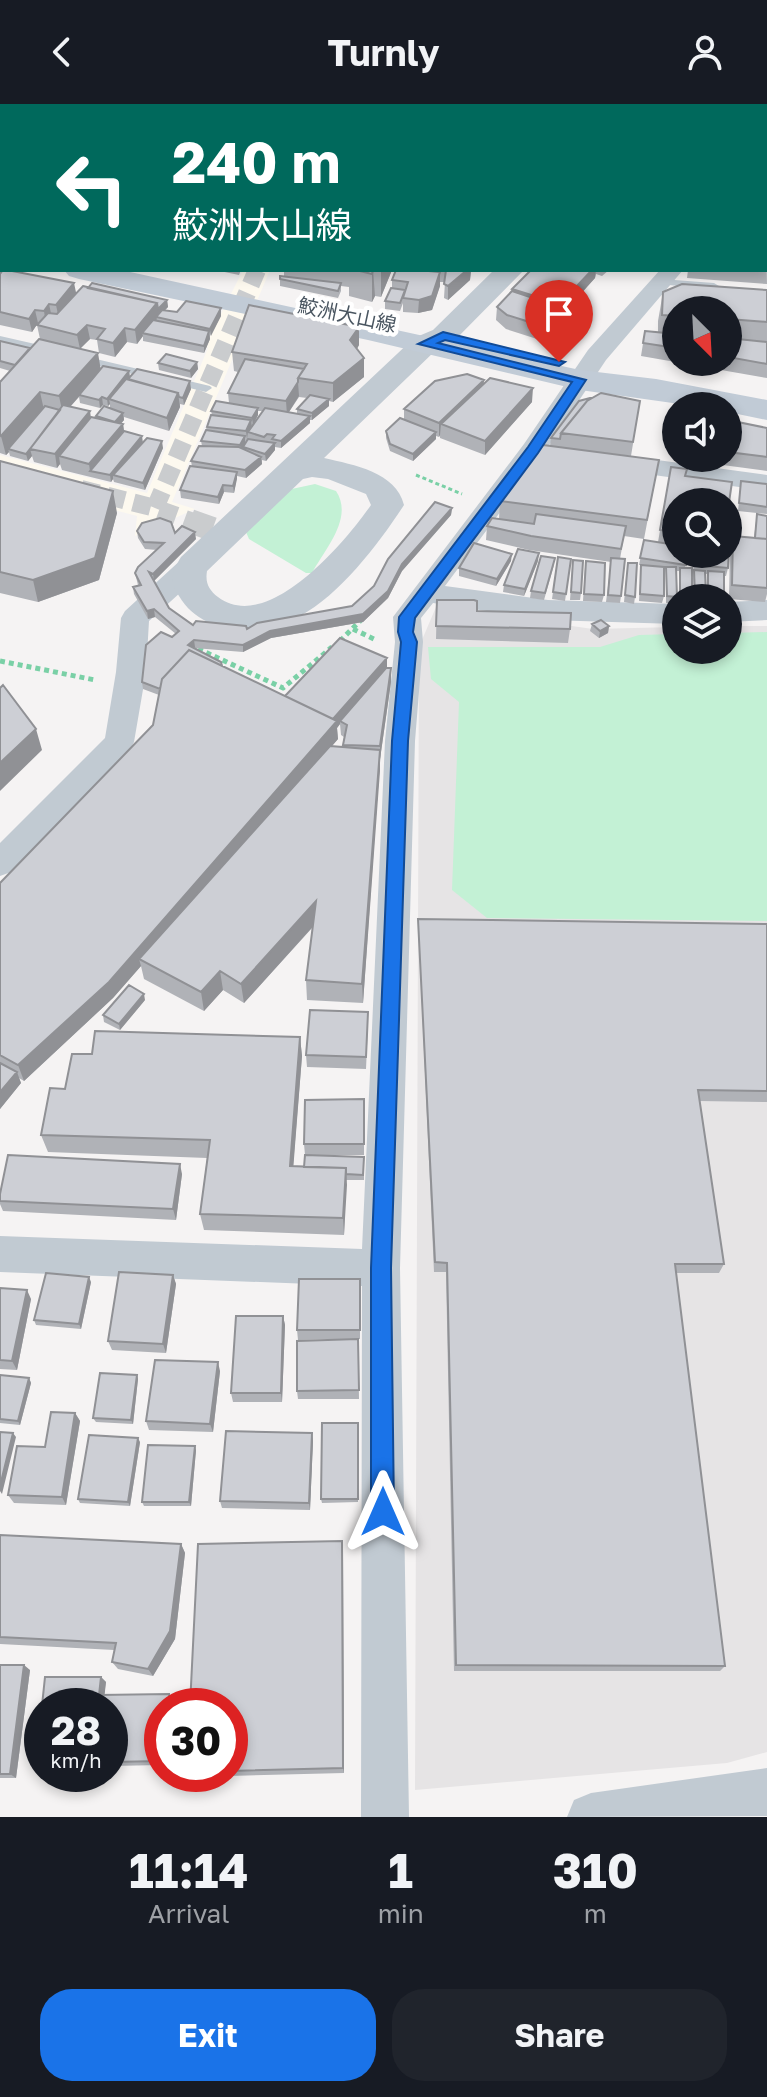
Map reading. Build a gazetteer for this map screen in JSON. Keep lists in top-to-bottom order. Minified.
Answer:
{"streets":{"main road":["鮫洲大山線"]},"north":"bottom right","page":{"header":"Turnly","turn":["240 m","鮫洲大山線"],"speed":"28 km/h","limit":"30","eta":["11:14","Arrival","1","min","310","m"],"buttons":["Exit","Share"]}}
